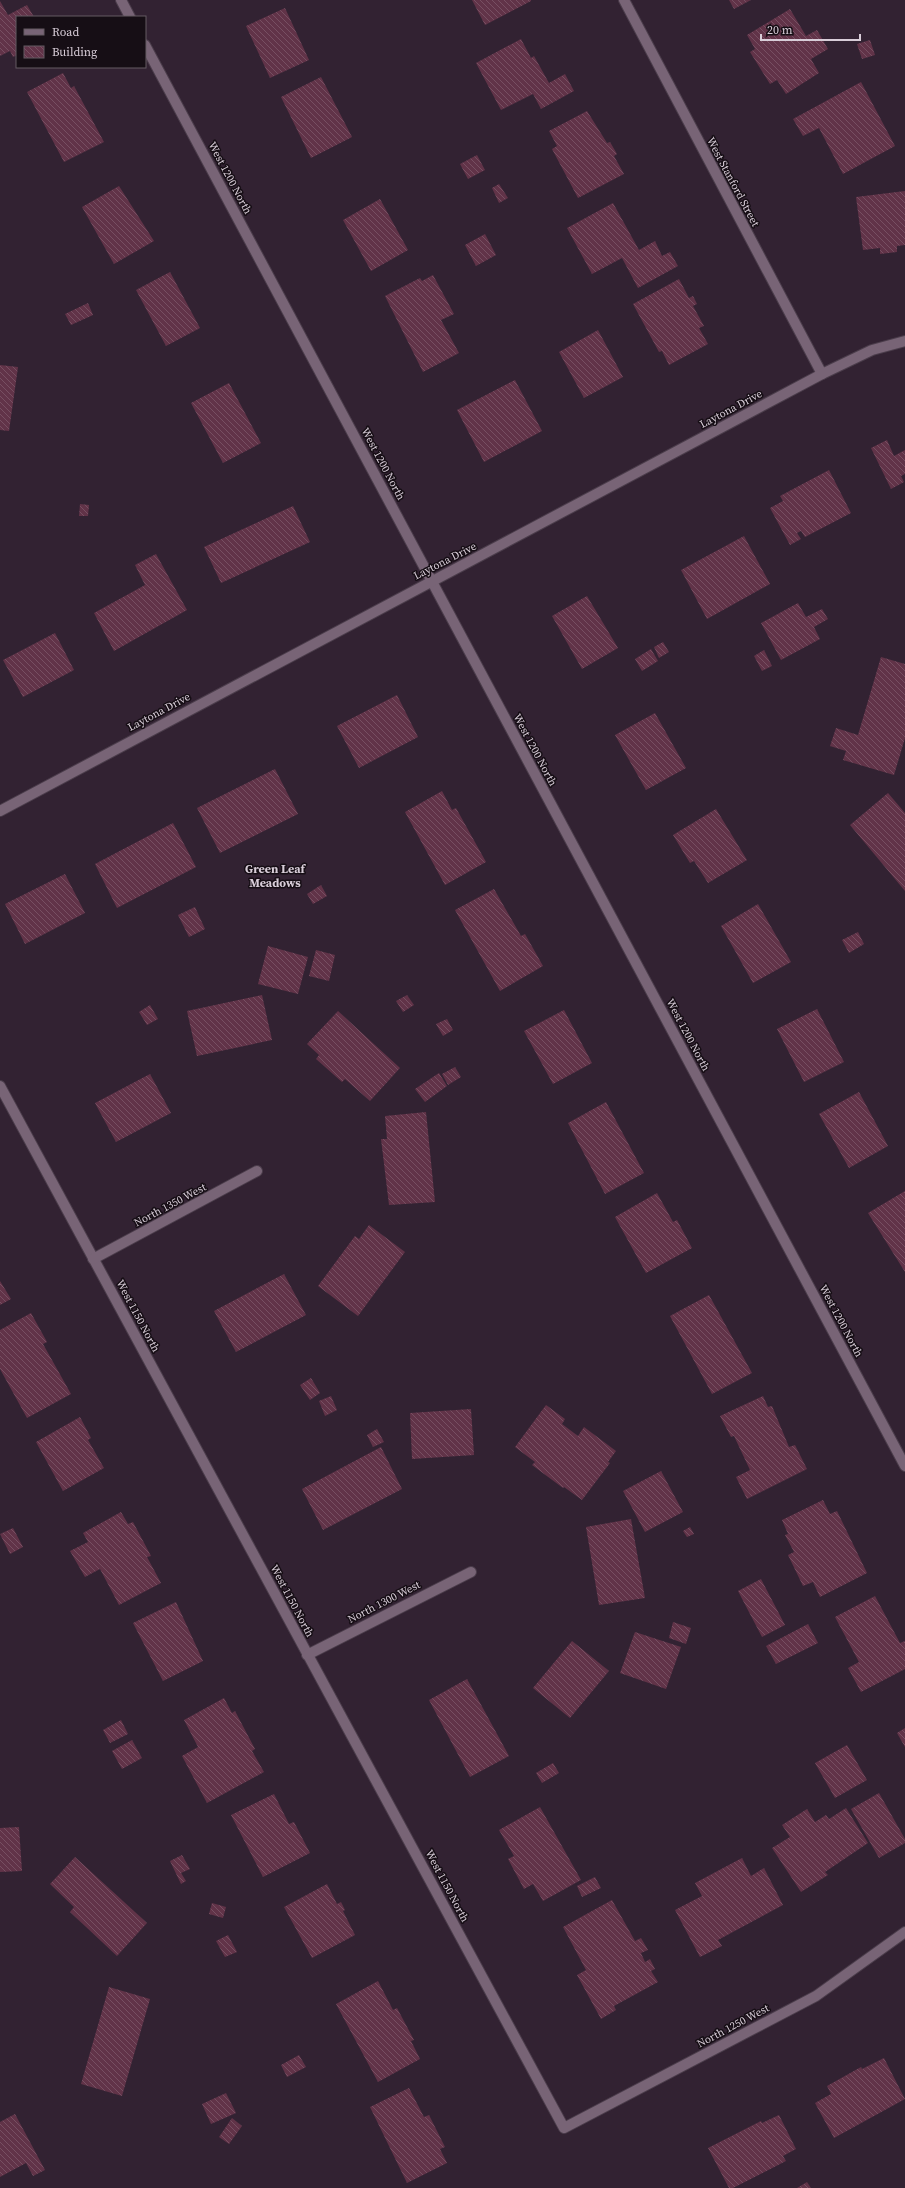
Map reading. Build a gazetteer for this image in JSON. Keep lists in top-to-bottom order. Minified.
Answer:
{"streets":{"street":["West 1200 North","West Stanford Street","Laytona Drive","North 1350 West","West 1150 North","North 1300 West","North 1250 West"]},"crossings":[["West 1200 North","Laytona Drive"],["West Stanford Street","Laytona Drive"],["North 1350 West","West 1150 North"],["West 1150 North","North 1300 West"],["West 1150 North","North 1250 West"]],"districts":["Green Leaf Meadows"],"legend":["Road","Building"],"scale_bar":"20 m"}
